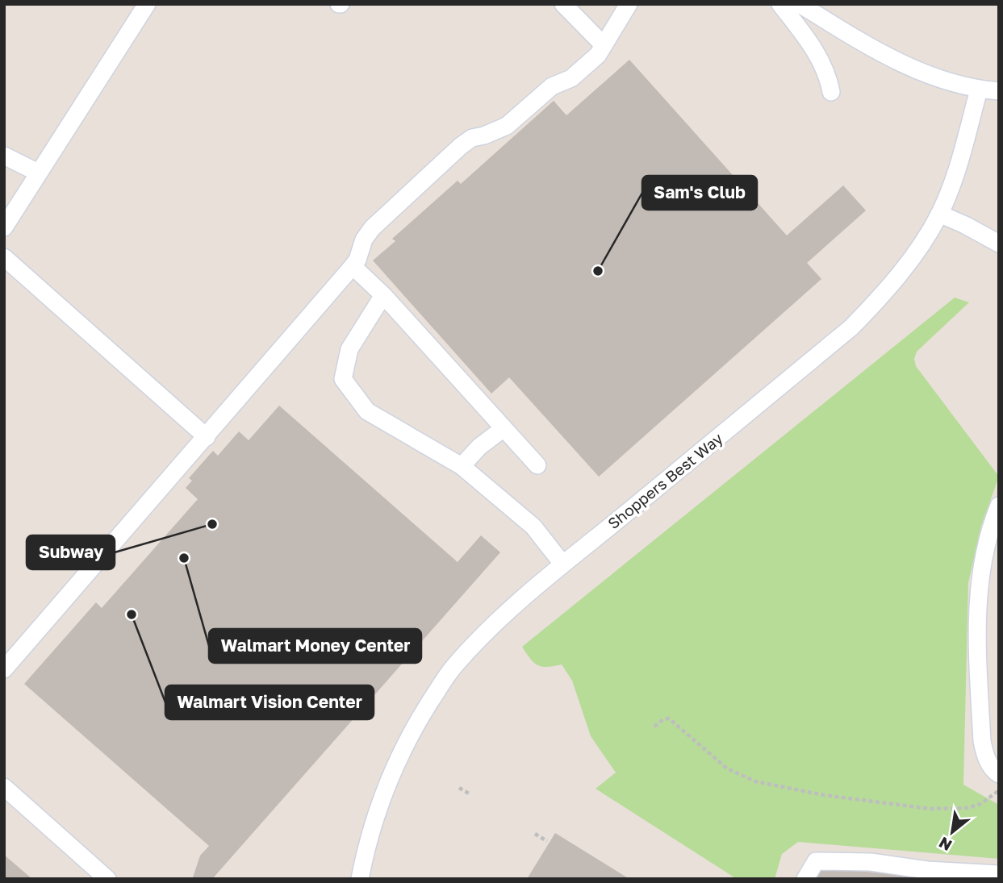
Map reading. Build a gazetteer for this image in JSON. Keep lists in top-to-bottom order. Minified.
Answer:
{"streets":{"street":["Shoppers Best Way"]},"places":["Sam's Club","Subway","Walmart Money Center","Walmart Vision Center"],"north":"bottom left"}
